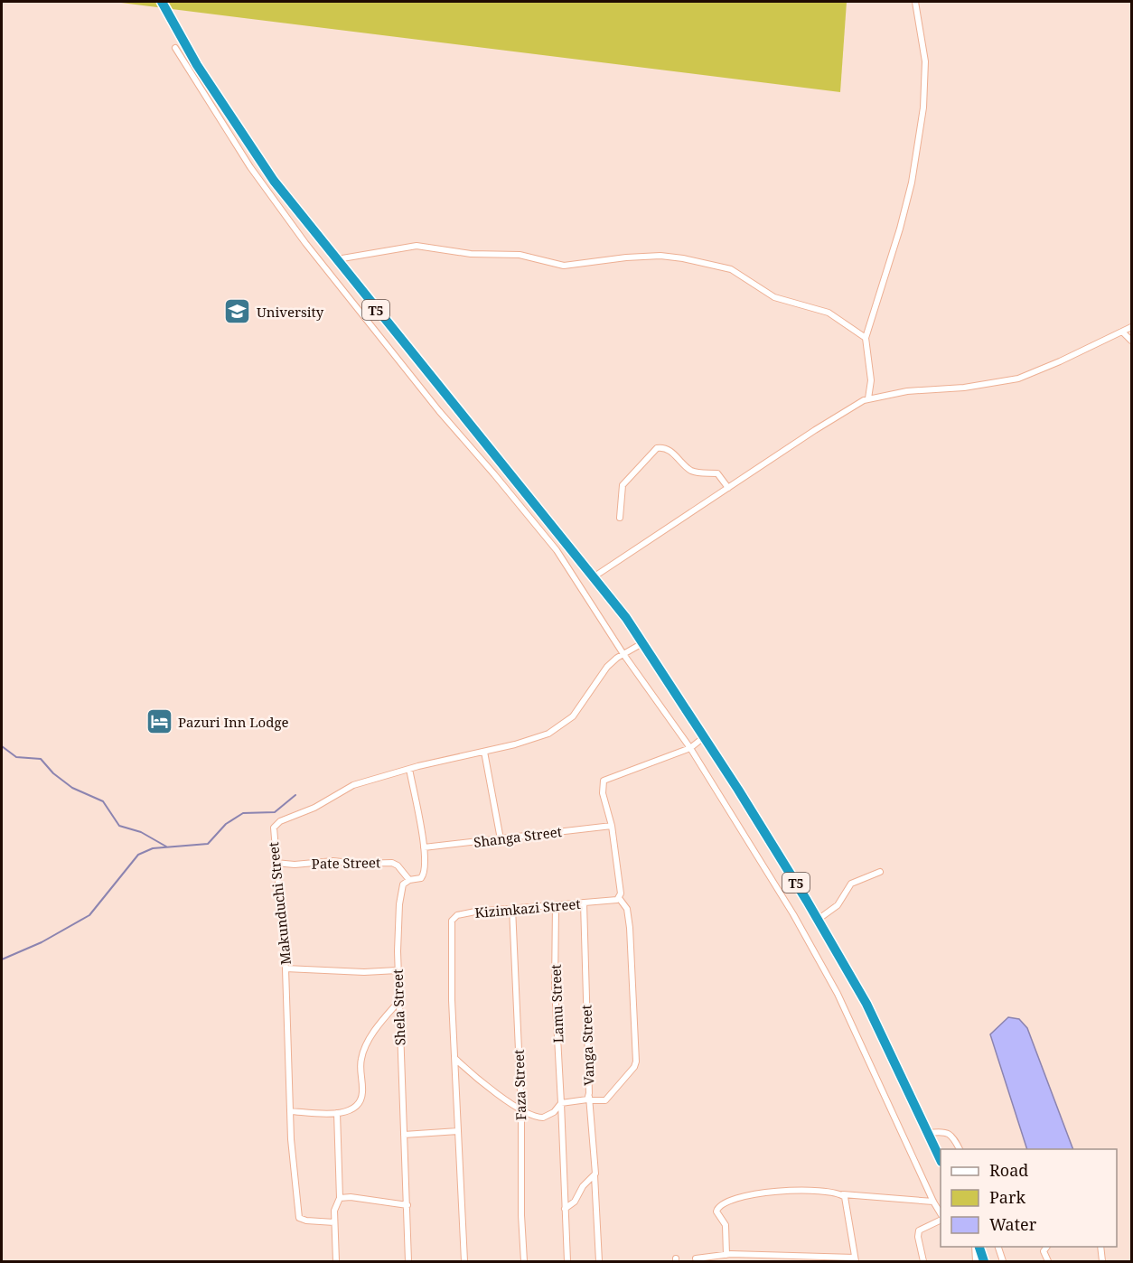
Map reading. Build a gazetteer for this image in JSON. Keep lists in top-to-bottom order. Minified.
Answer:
{"streets":{"highway":["T5"],"street":["Shanga Street","Pate Street","Makunduchi Street","Kizimkazi Street","Lamu Street","Shela Street","Vanga Street","Faza Street"]},"crossings":[["T5","Makunduchi Street"],["Shanga Street","Shela Street"],["Pate Street","Makunduchi Street"],["Pate Street","Shela Street"],["Makunduchi Street","Shela Street"],["Kizimkazi Street","Lamu Street"],["Kizimkazi Street","Vanga Street"],["Kizimkazi Street","Faza Street"],["Lamu Street","Vanga Street"]],"places":{"school or university":["University"],"hotel":["Pazuri Inn Lodge"]},"legend":["Road","Park","Water"]}
